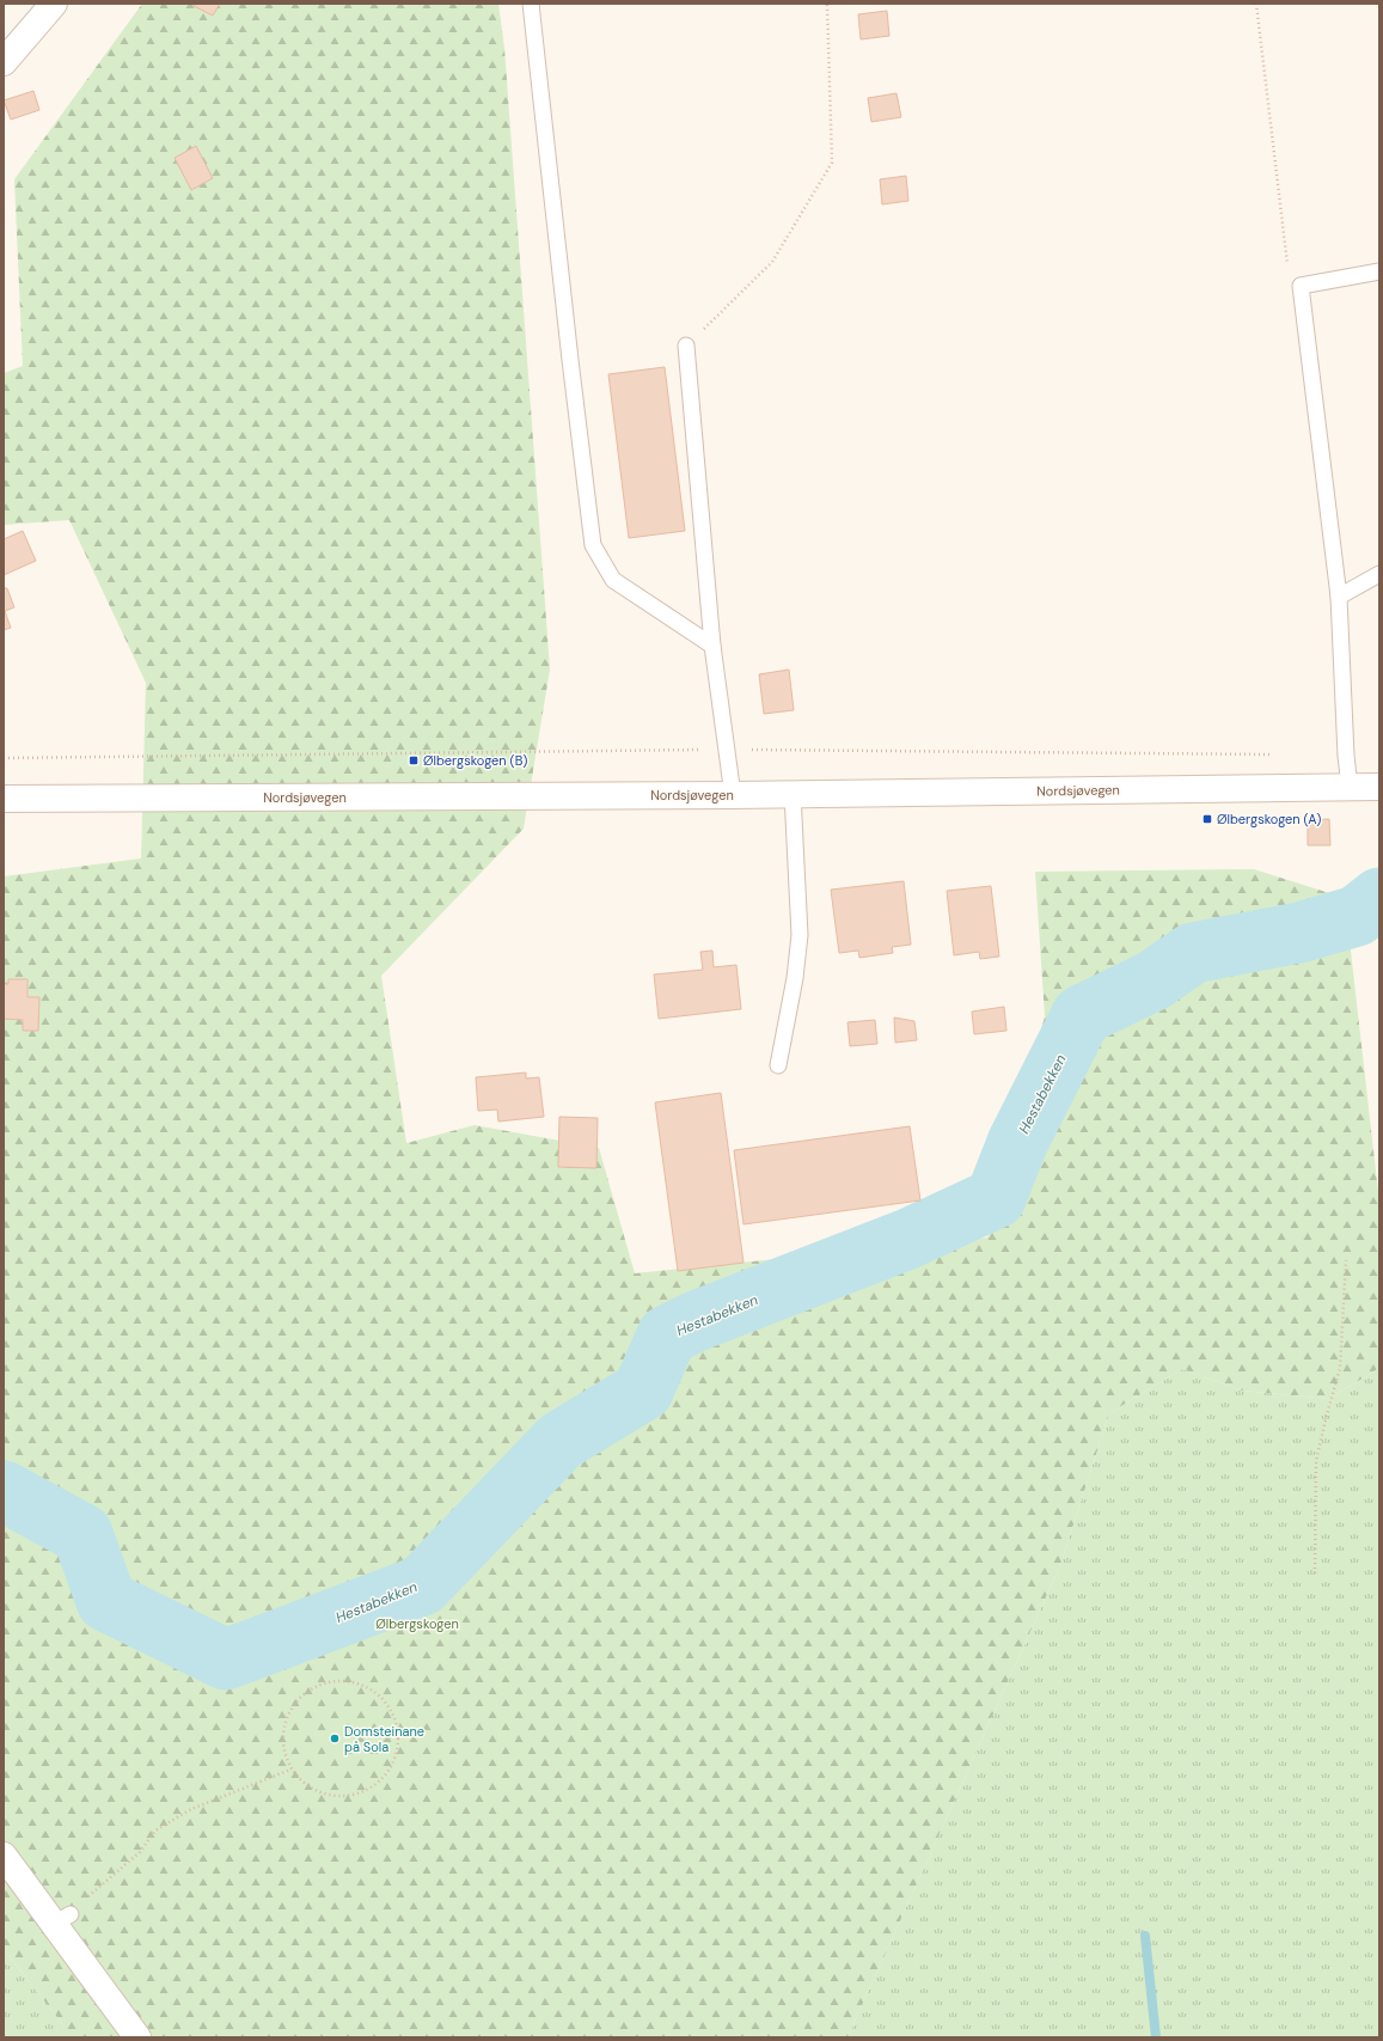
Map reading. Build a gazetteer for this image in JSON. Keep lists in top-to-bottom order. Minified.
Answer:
{"streets":{"main road":["Nordsjøvegen"]},"water":["Hestabekken"],"parks":["Ølbergskogen"],"places":{"transit":["Ølbergskogen (B)","Ølbergskogen (A)"],"other":["Domsteinane på Sola"]}}
